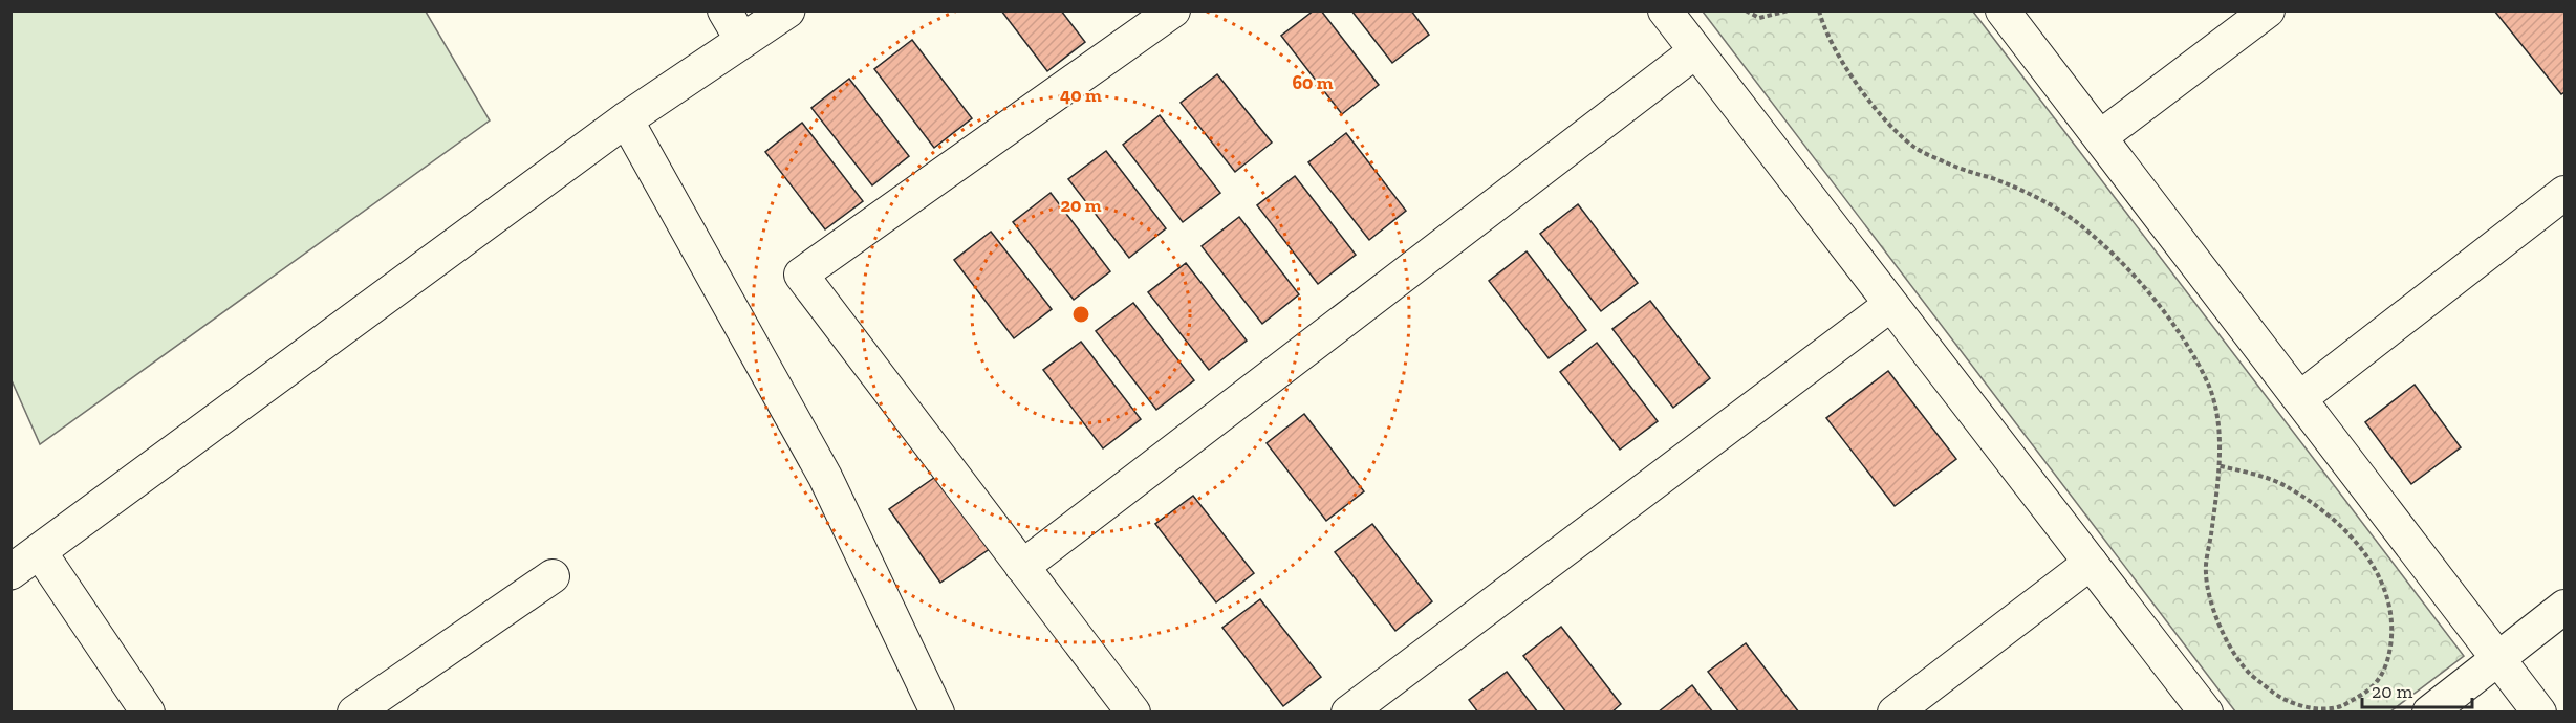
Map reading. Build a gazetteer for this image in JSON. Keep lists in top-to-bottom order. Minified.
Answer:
{"scale_bar":"20 m","rings":["60 m","40 m","20 m"]}
